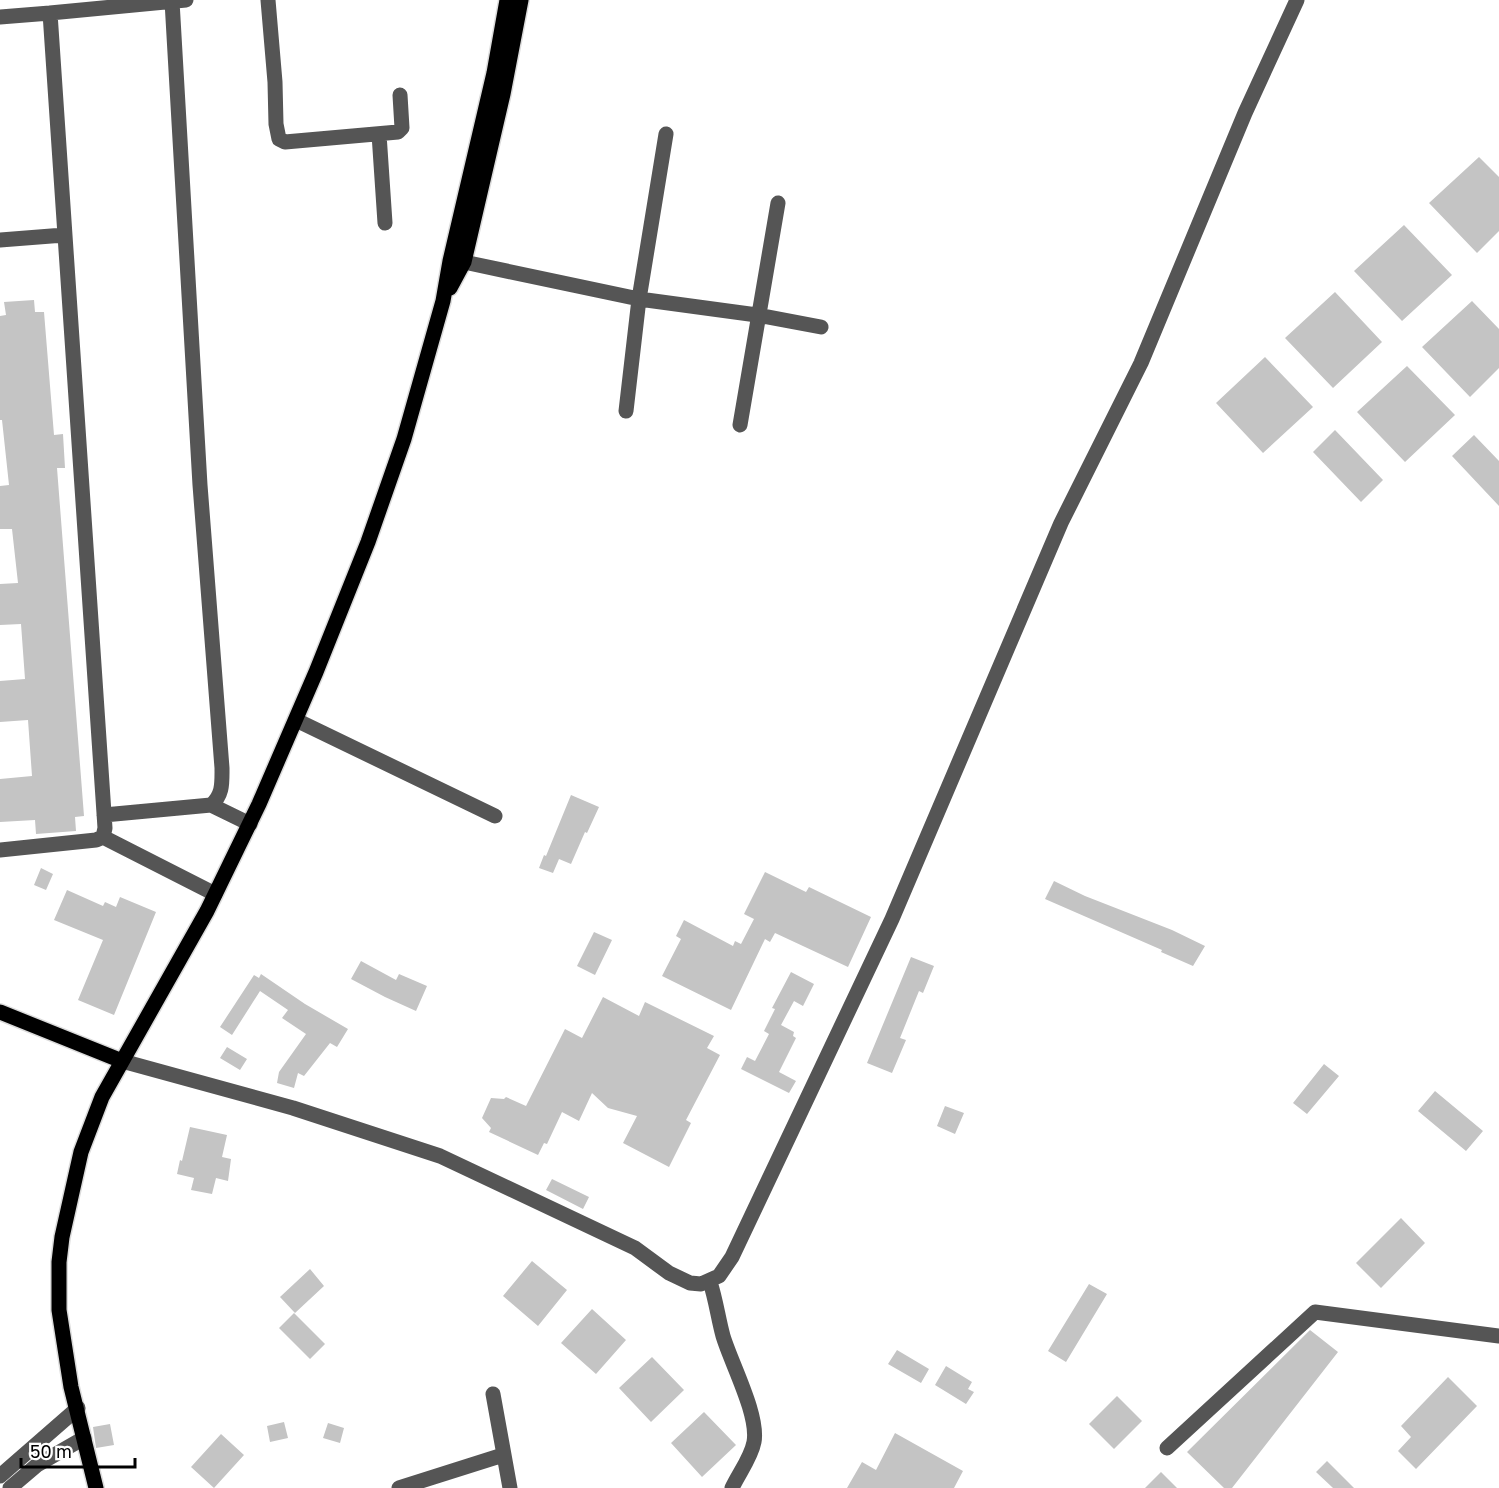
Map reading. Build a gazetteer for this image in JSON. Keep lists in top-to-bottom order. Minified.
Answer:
{"scale_bar":"50 m"}
